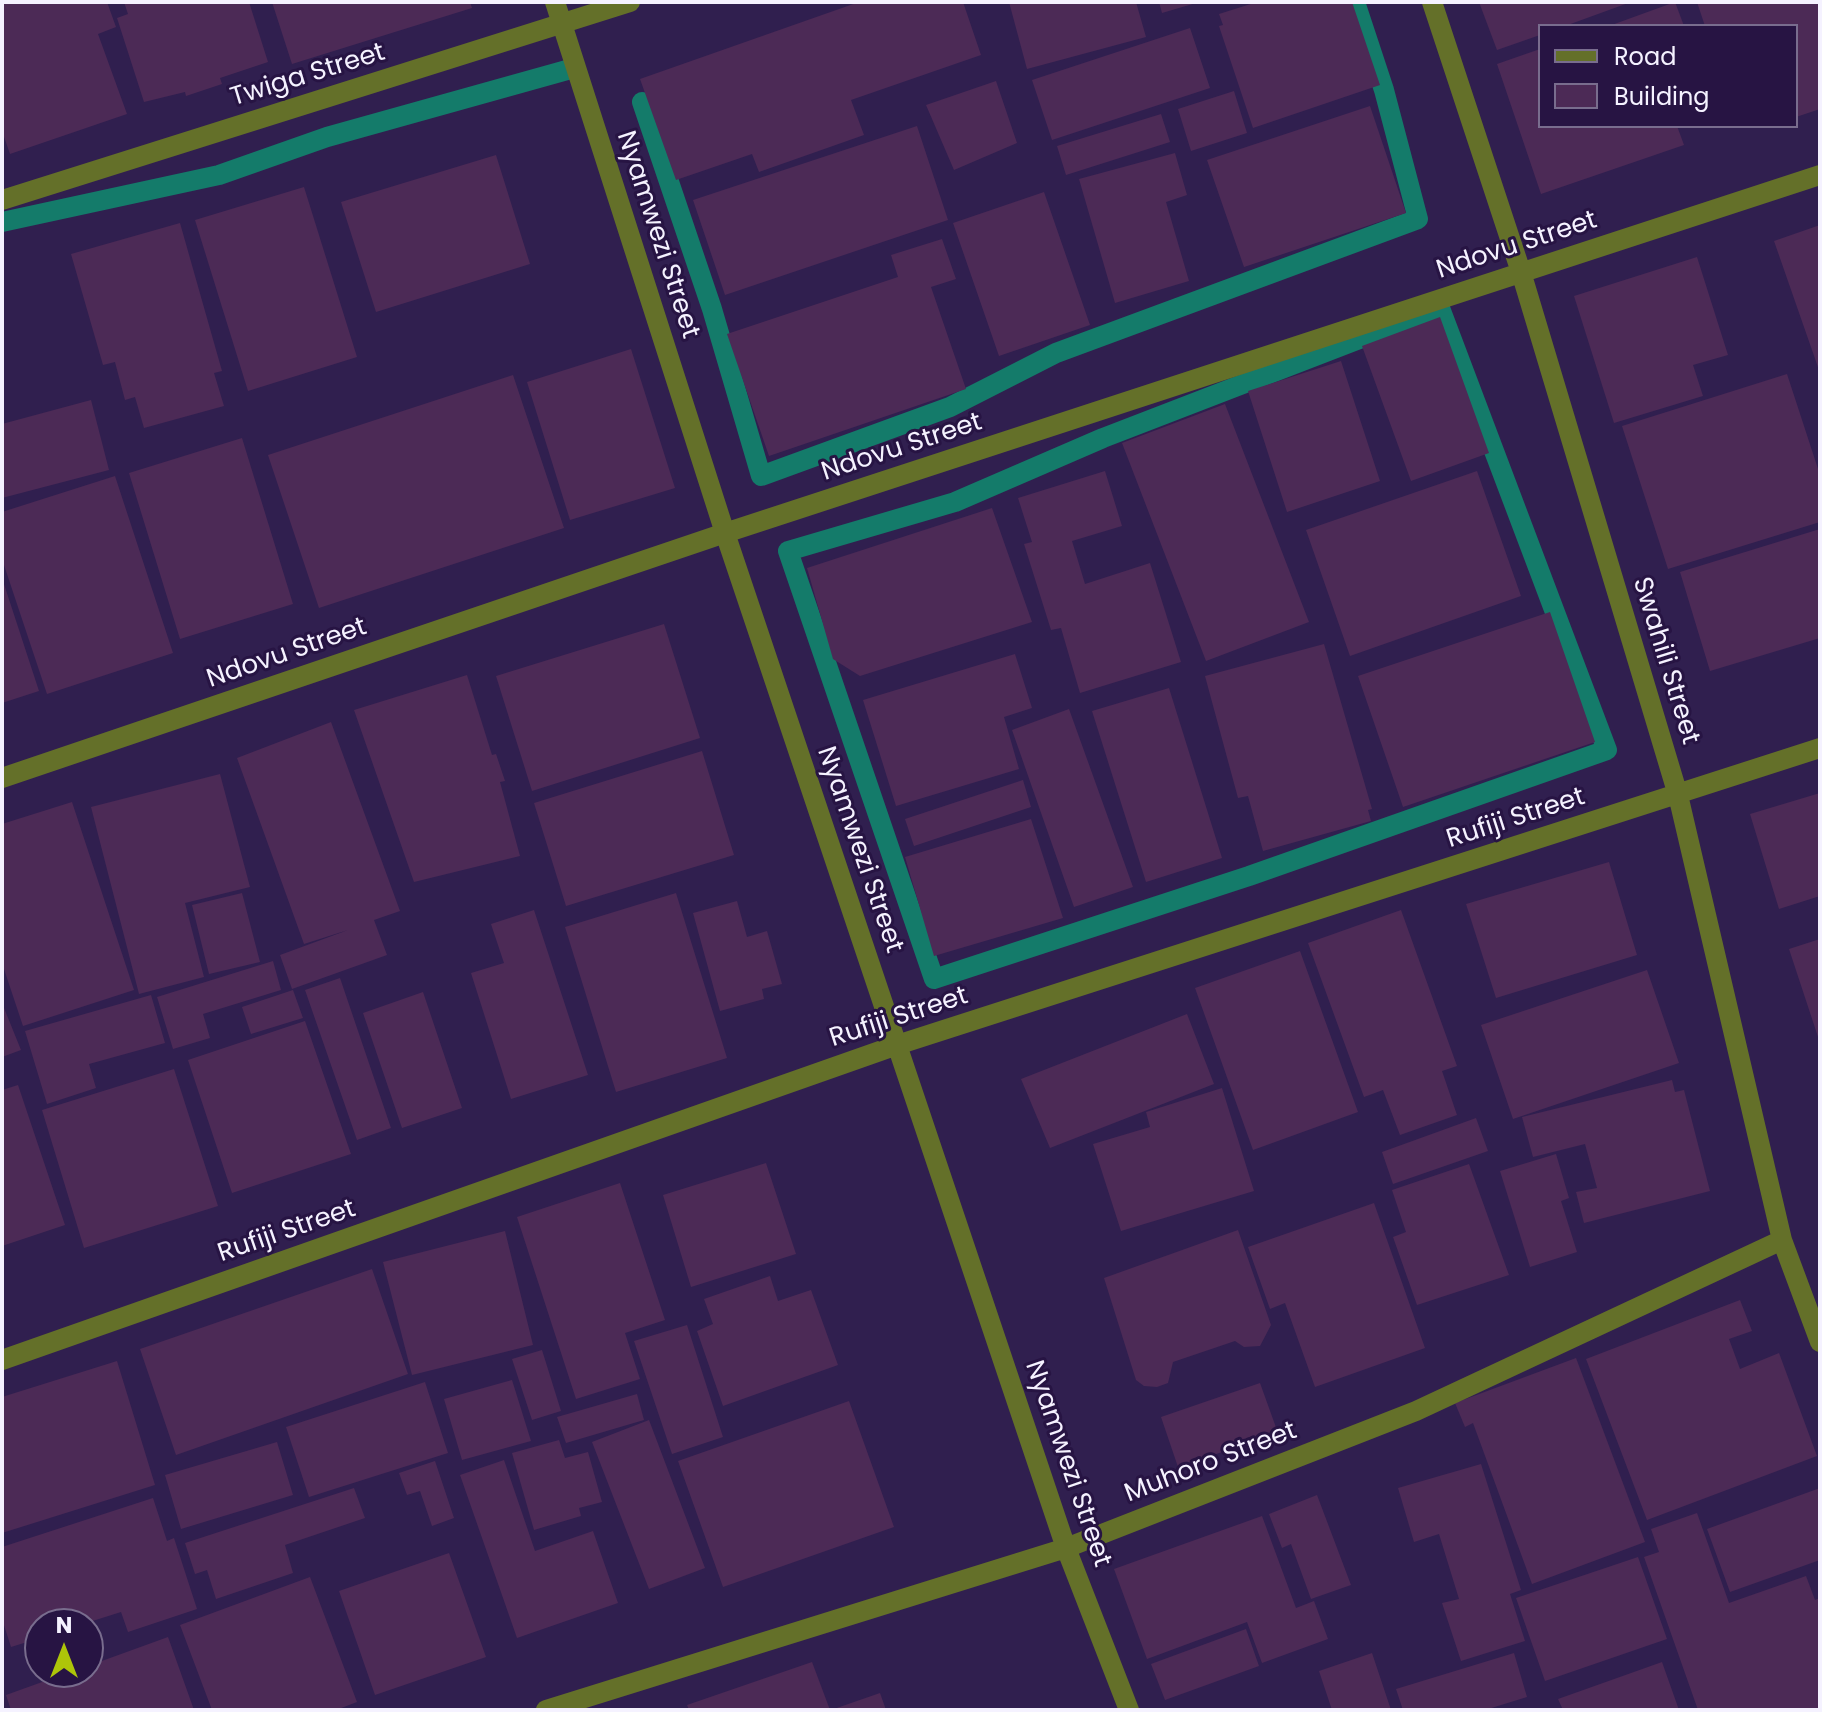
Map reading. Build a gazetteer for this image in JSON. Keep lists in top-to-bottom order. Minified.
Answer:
{"streets":{"street":["Twiga Street","Nyamwezi Street","Ndovu Street","Swahili Street","Rufiji Street","Muhoro Street"]},"crossings":[["Twiga Street","Nyamwezi Street"],["Nyamwezi Street","Ndovu Street"],["Nyamwezi Street","Rufiji Street"],["Nyamwezi Street","Muhoro Street"],["Ndovu Street","Swahili Street"],["Swahili Street","Rufiji Street"],["Swahili Street","Muhoro Street"]],"legend":["Road","Building"],"north":"top"}
